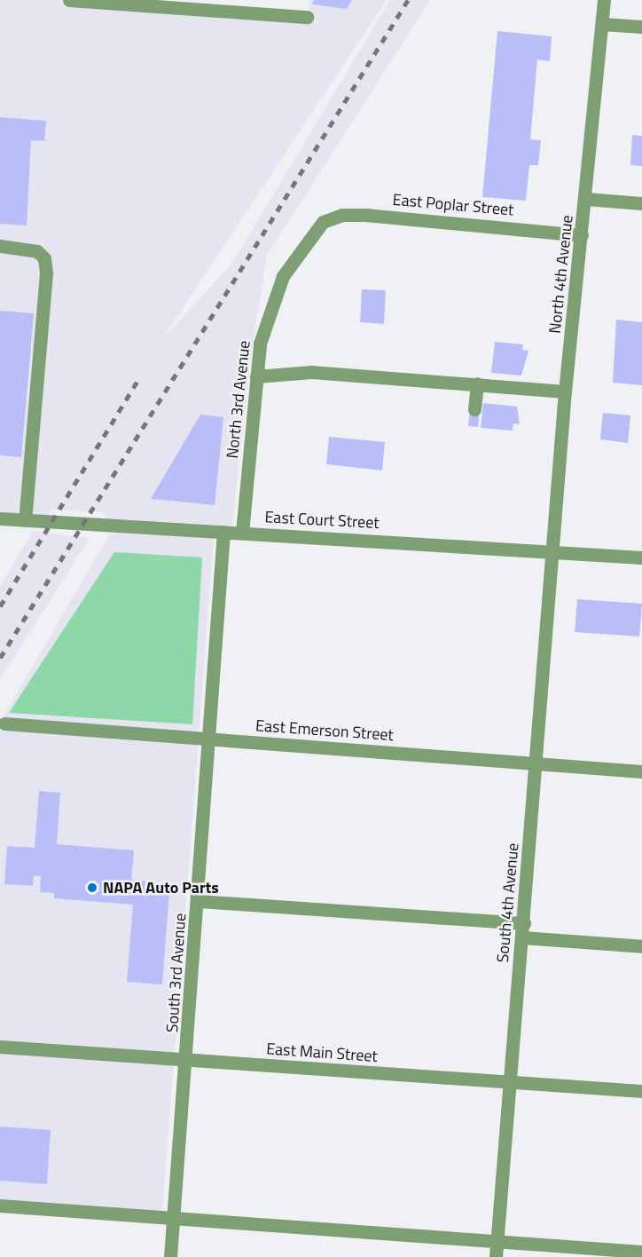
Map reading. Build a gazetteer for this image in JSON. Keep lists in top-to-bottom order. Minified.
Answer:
{"streets":{"street":["East Poplar Street","North 4th Avenue","North 3rd Avenue","East Court Street","East Emerson Street","South 4th Avenue","South 3rd Avenue","East Main Street"]},"crossings":[["East Poplar Street","North 4th Avenue"],["East Poplar Street","North 3rd Avenue"],["North 4th Avenue","East Court Street"],["North 4th Avenue","South 4th Avenue"],["North 3rd Avenue","East Court Street"],["East Court Street","South 4th Avenue"],["East Court Street","South 3rd Avenue"],["East Emerson Street","South 4th Avenue"],["East Emerson Street","South 3rd Avenue"],["South 4th Avenue","East Main Street"],["South 3rd Avenue","East Main Street"]],"places":["NAPA Auto Parts"]}
